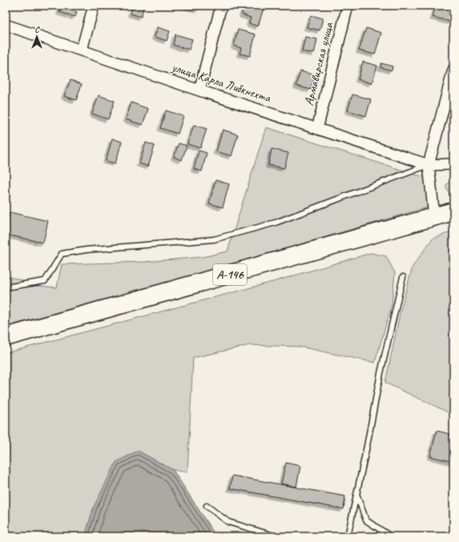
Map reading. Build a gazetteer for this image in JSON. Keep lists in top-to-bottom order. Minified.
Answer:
{"streets":{"highway":["А-146"],"street":["Армавирская улица","улица Карла Либкнехта"]},"crossings":[["Армавирская улица","улица Карла Либкнехта"]],"north":"top"}
